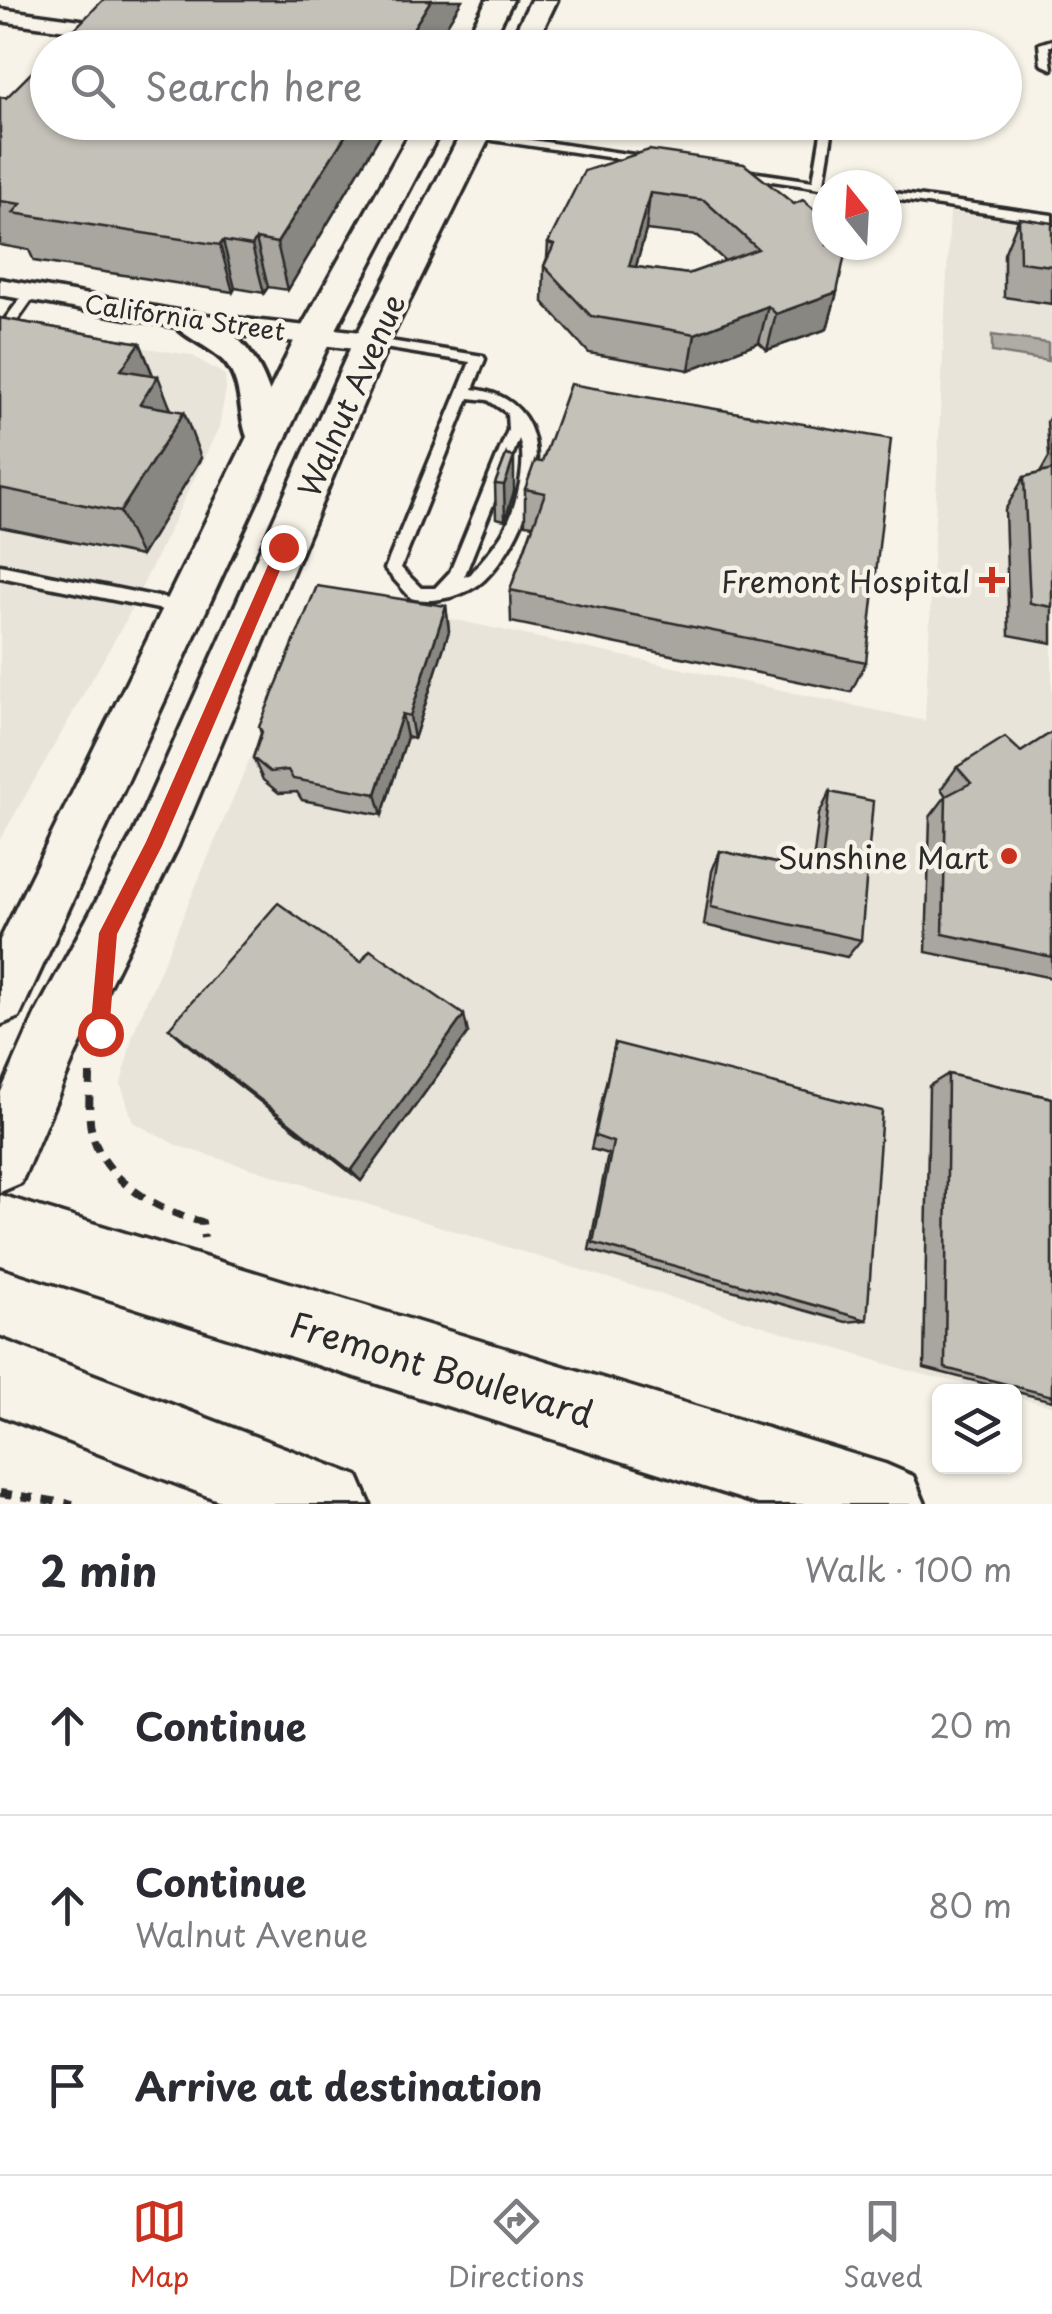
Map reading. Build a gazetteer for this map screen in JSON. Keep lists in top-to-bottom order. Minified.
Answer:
{"streets":{"main road":["Walnut Avenue","Fremont Boulevard"],"street":["California Street"]},"crossings":[["California Street","Walnut Avenue"]],"places":{"health":["Fremont Hospital"],"other":["Sunshine Mart"]},"north":"top","page":{"search":"Search here","heading":["2 min","Walk · 100 m"],"list":[["Continue","20 m"],["Continue","Walnut Avenue","80 m"],"Arrive at destination"],"nav":["Map","Directions","Saved"]}}
